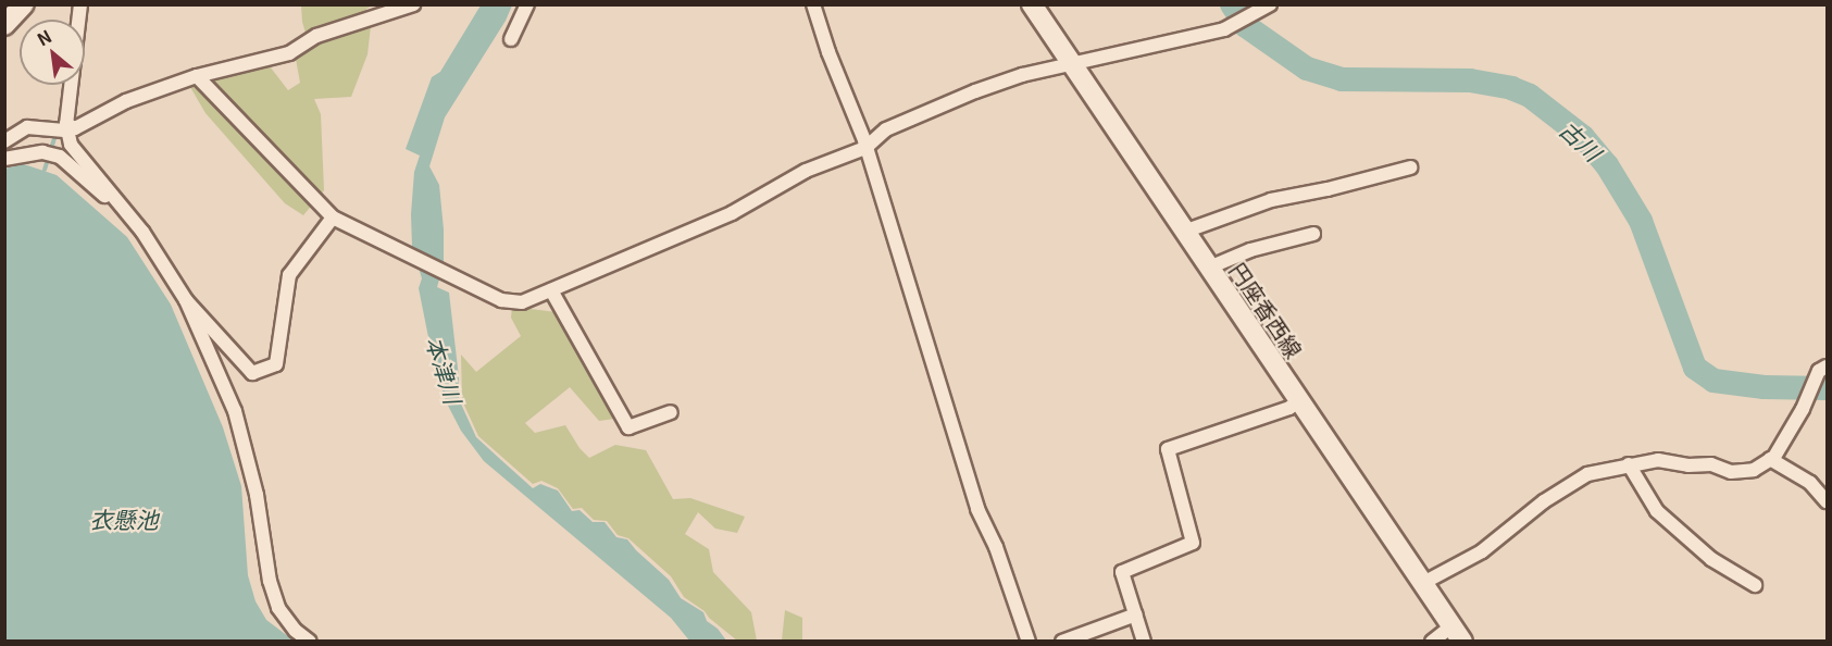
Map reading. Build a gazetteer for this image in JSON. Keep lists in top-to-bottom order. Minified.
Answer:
{"streets":{"main road":["円座香西線"]},"water":["古川","本津川","衣懸池"],"north":"top left"}
